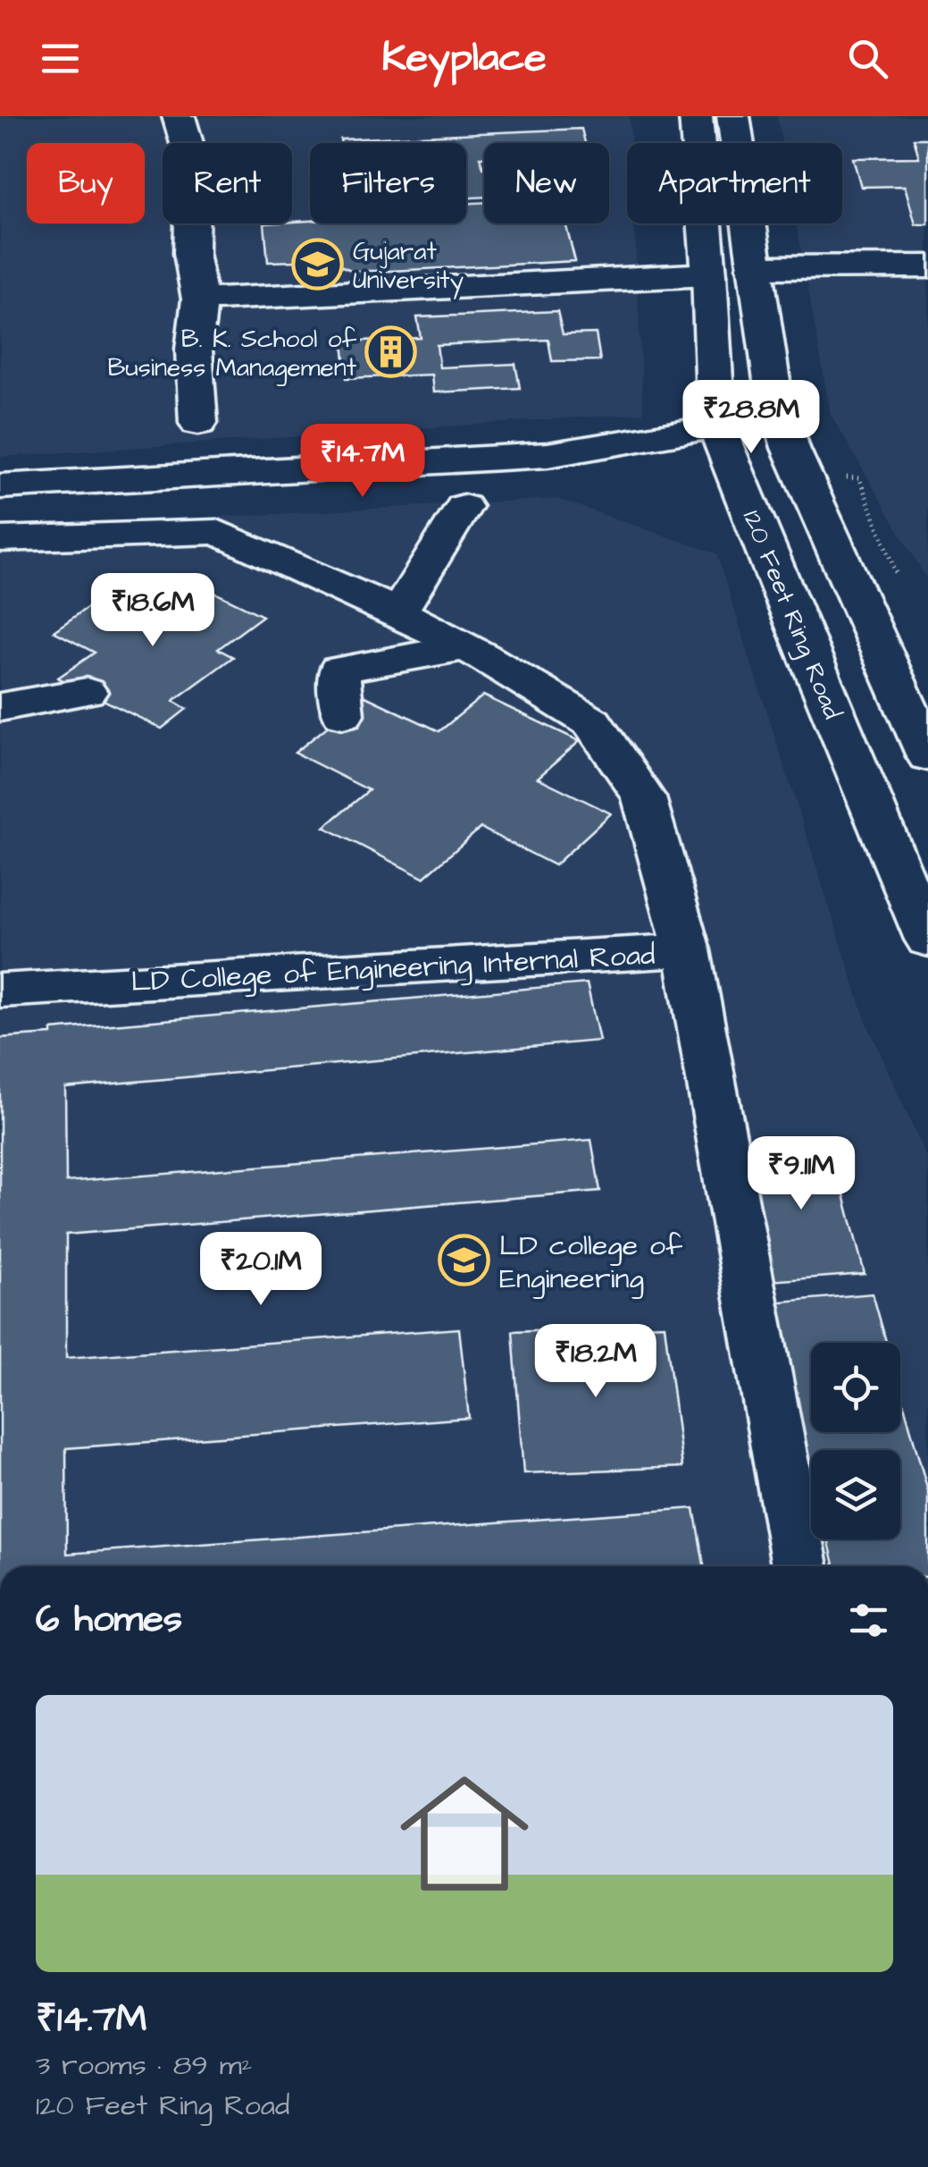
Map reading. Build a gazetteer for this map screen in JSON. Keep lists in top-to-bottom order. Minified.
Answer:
{"streets":{"main road":["120 Feet Ring Road","LD College of Engineering Internal Road"]},"places":{"school or university":["Gujarat University","LD college of Engineering"],"building":["B. K. School of Business Management"]},"page":{"header":"Keyplace","chip":["Buy","Rent","Filters","New","Apartment"],"price":["₹28.8M","₹14.7M","₹18.6M","₹9.11M","₹20.1M","₹18.2M"],"heading":"6 homes","list":[{"name":"₹14.7M","note":"3 rooms · 89 m² · 120 Feet Ring Road"}]}}
